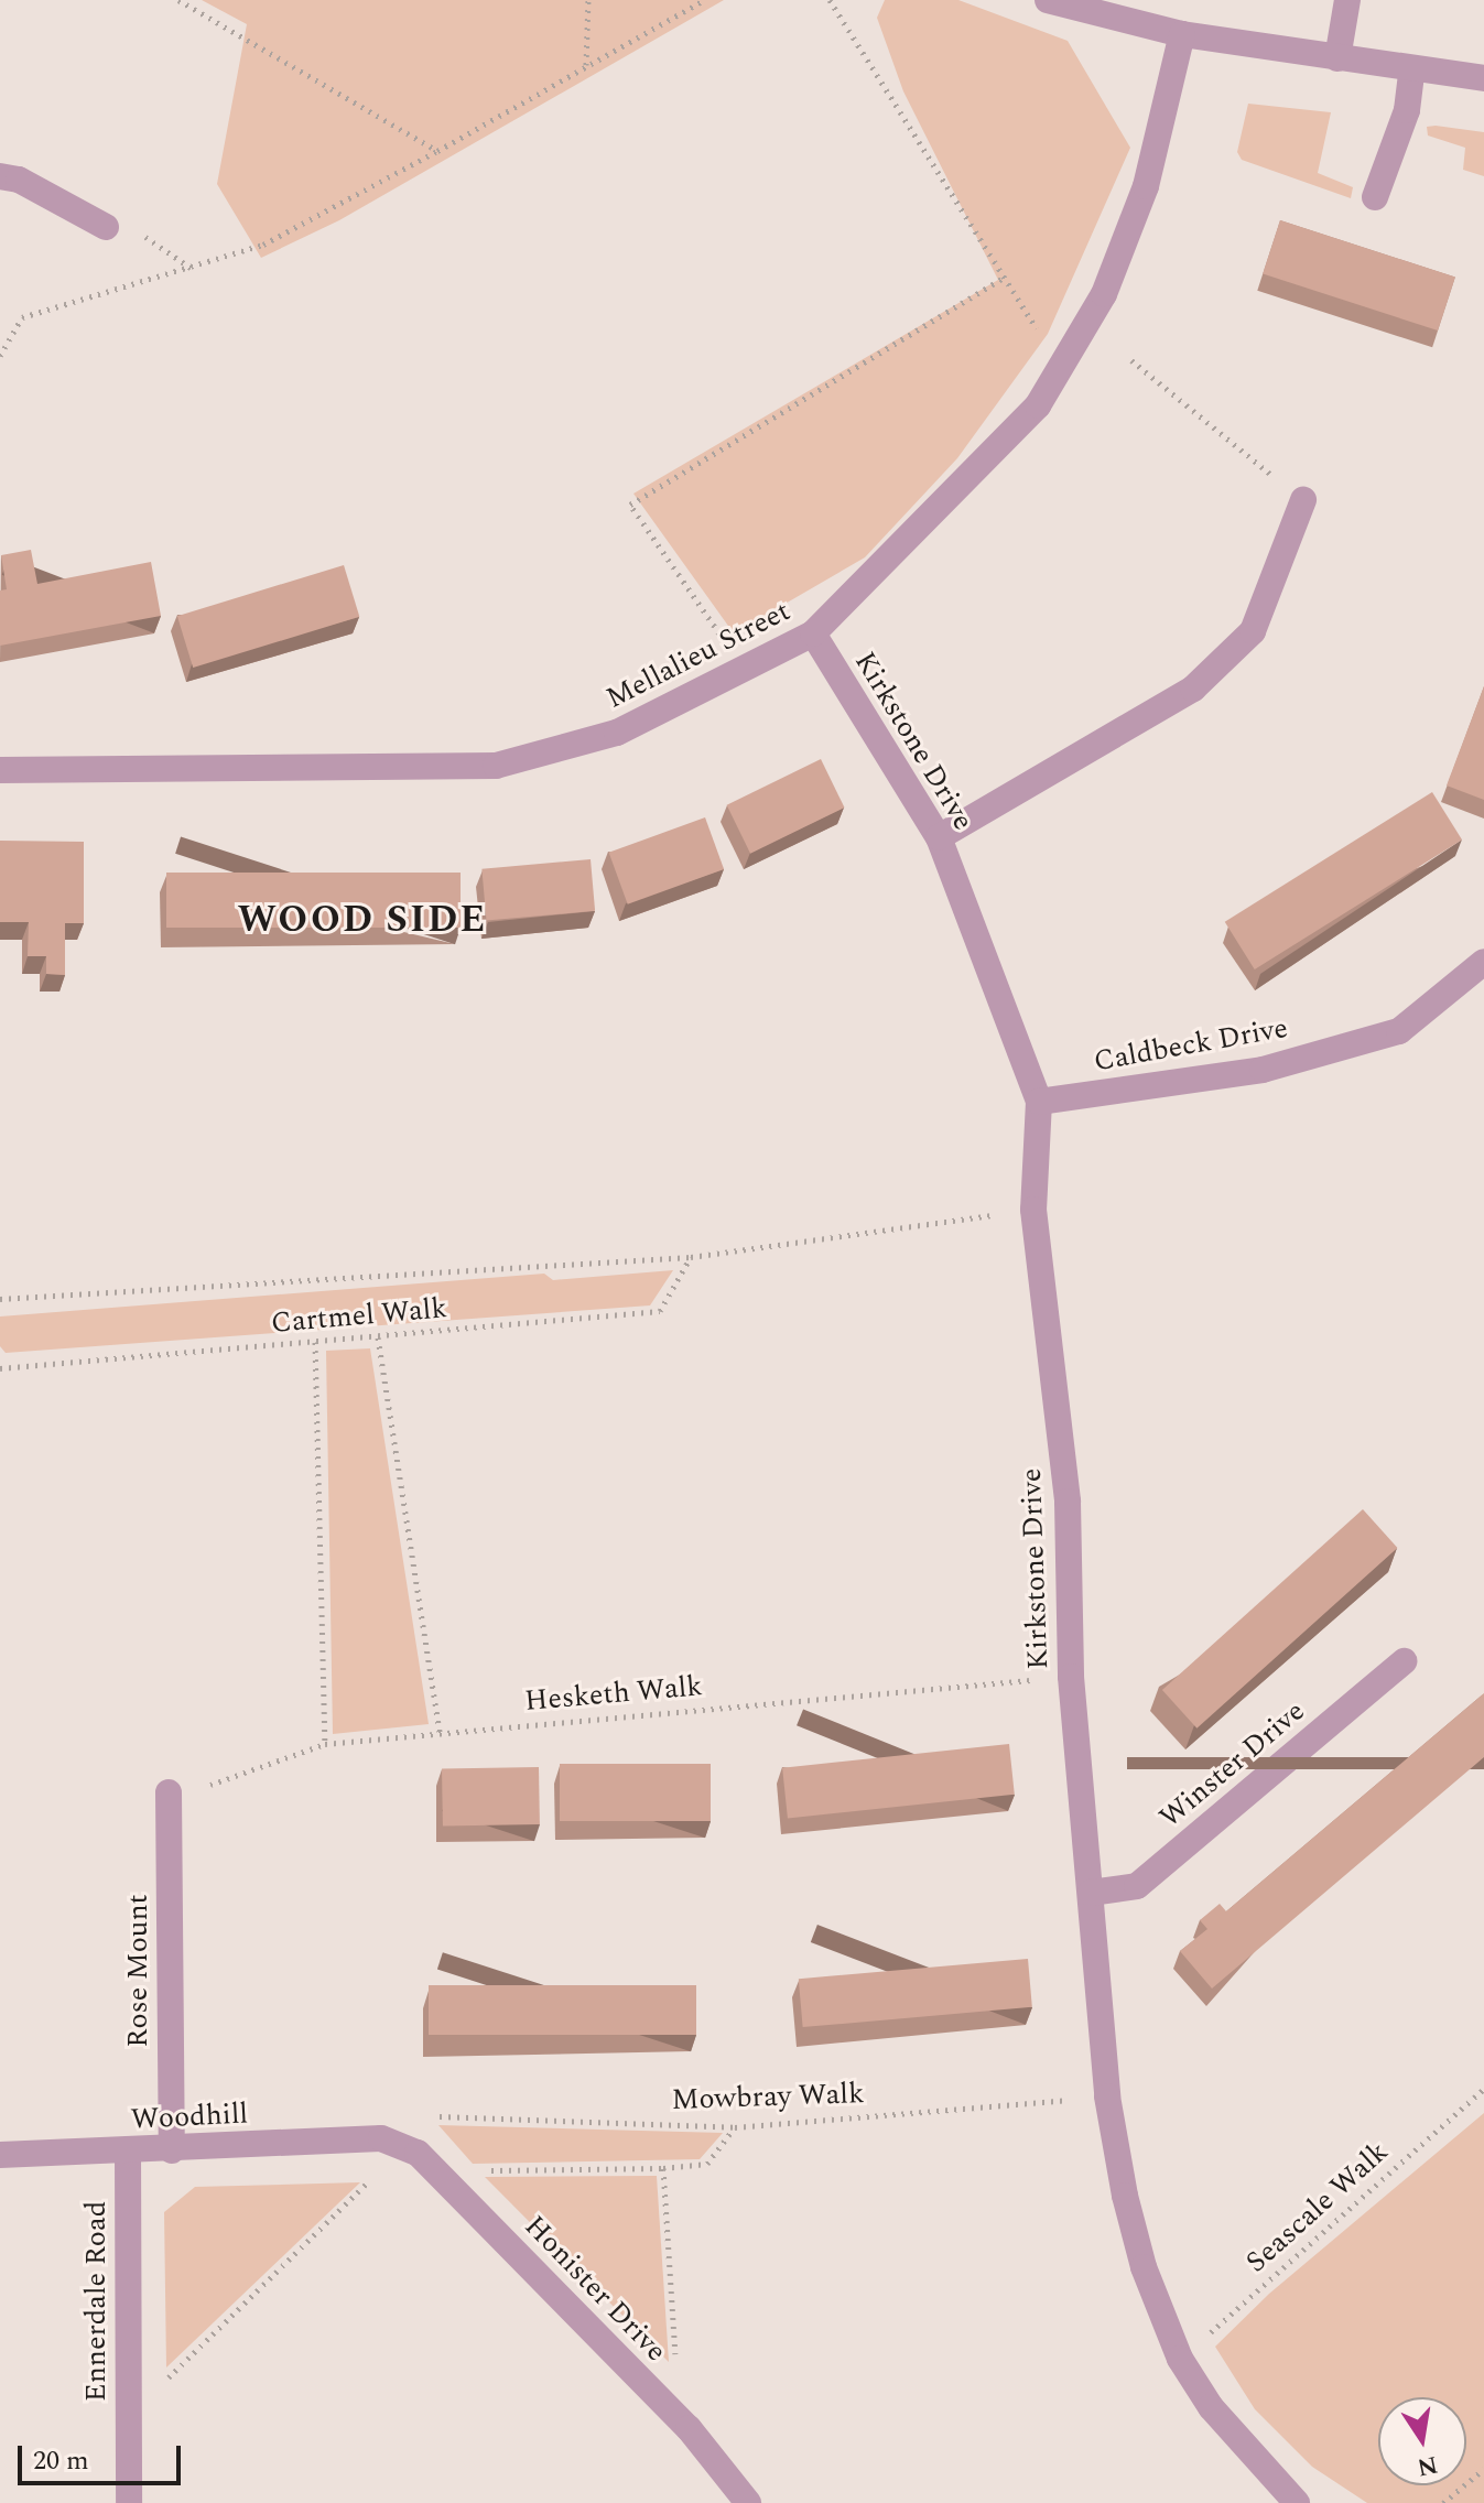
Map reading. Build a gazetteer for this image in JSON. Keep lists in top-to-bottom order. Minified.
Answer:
{"streets":{"street":["Mellalieu Street","Kirkstone Drive","Caldbeck Drive","Winster Drive","Rose Mount","Woodhill","Honister Drive","Ennerdale Road"],"path":["Cartmel Walk","Hesketh Walk","Mowbray Walk","Seascale Walk"]},"crossings":[["Mellalieu Street","Kirkstone Drive"],["Kirkstone Drive","Caldbeck Drive"],["Kirkstone Drive","Cartmel Walk"],["Kirkstone Drive","Hesketh Walk"],["Kirkstone Drive","Winster Drive"],["Kirkstone Drive","Mowbray Walk"],["Kirkstone Drive","Seascale Walk"],["Hesketh Walk","Rose Mount"],["Rose Mount","Woodhill"],["Mowbray Walk","Woodhill"],["Mowbray Walk","Honister Drive"],["Woodhill","Honister Drive"],["Woodhill","Ennerdale Road"]],"districts":["WOOD SIDE"],"scale_bar":"20 m","north":"bottom"}
